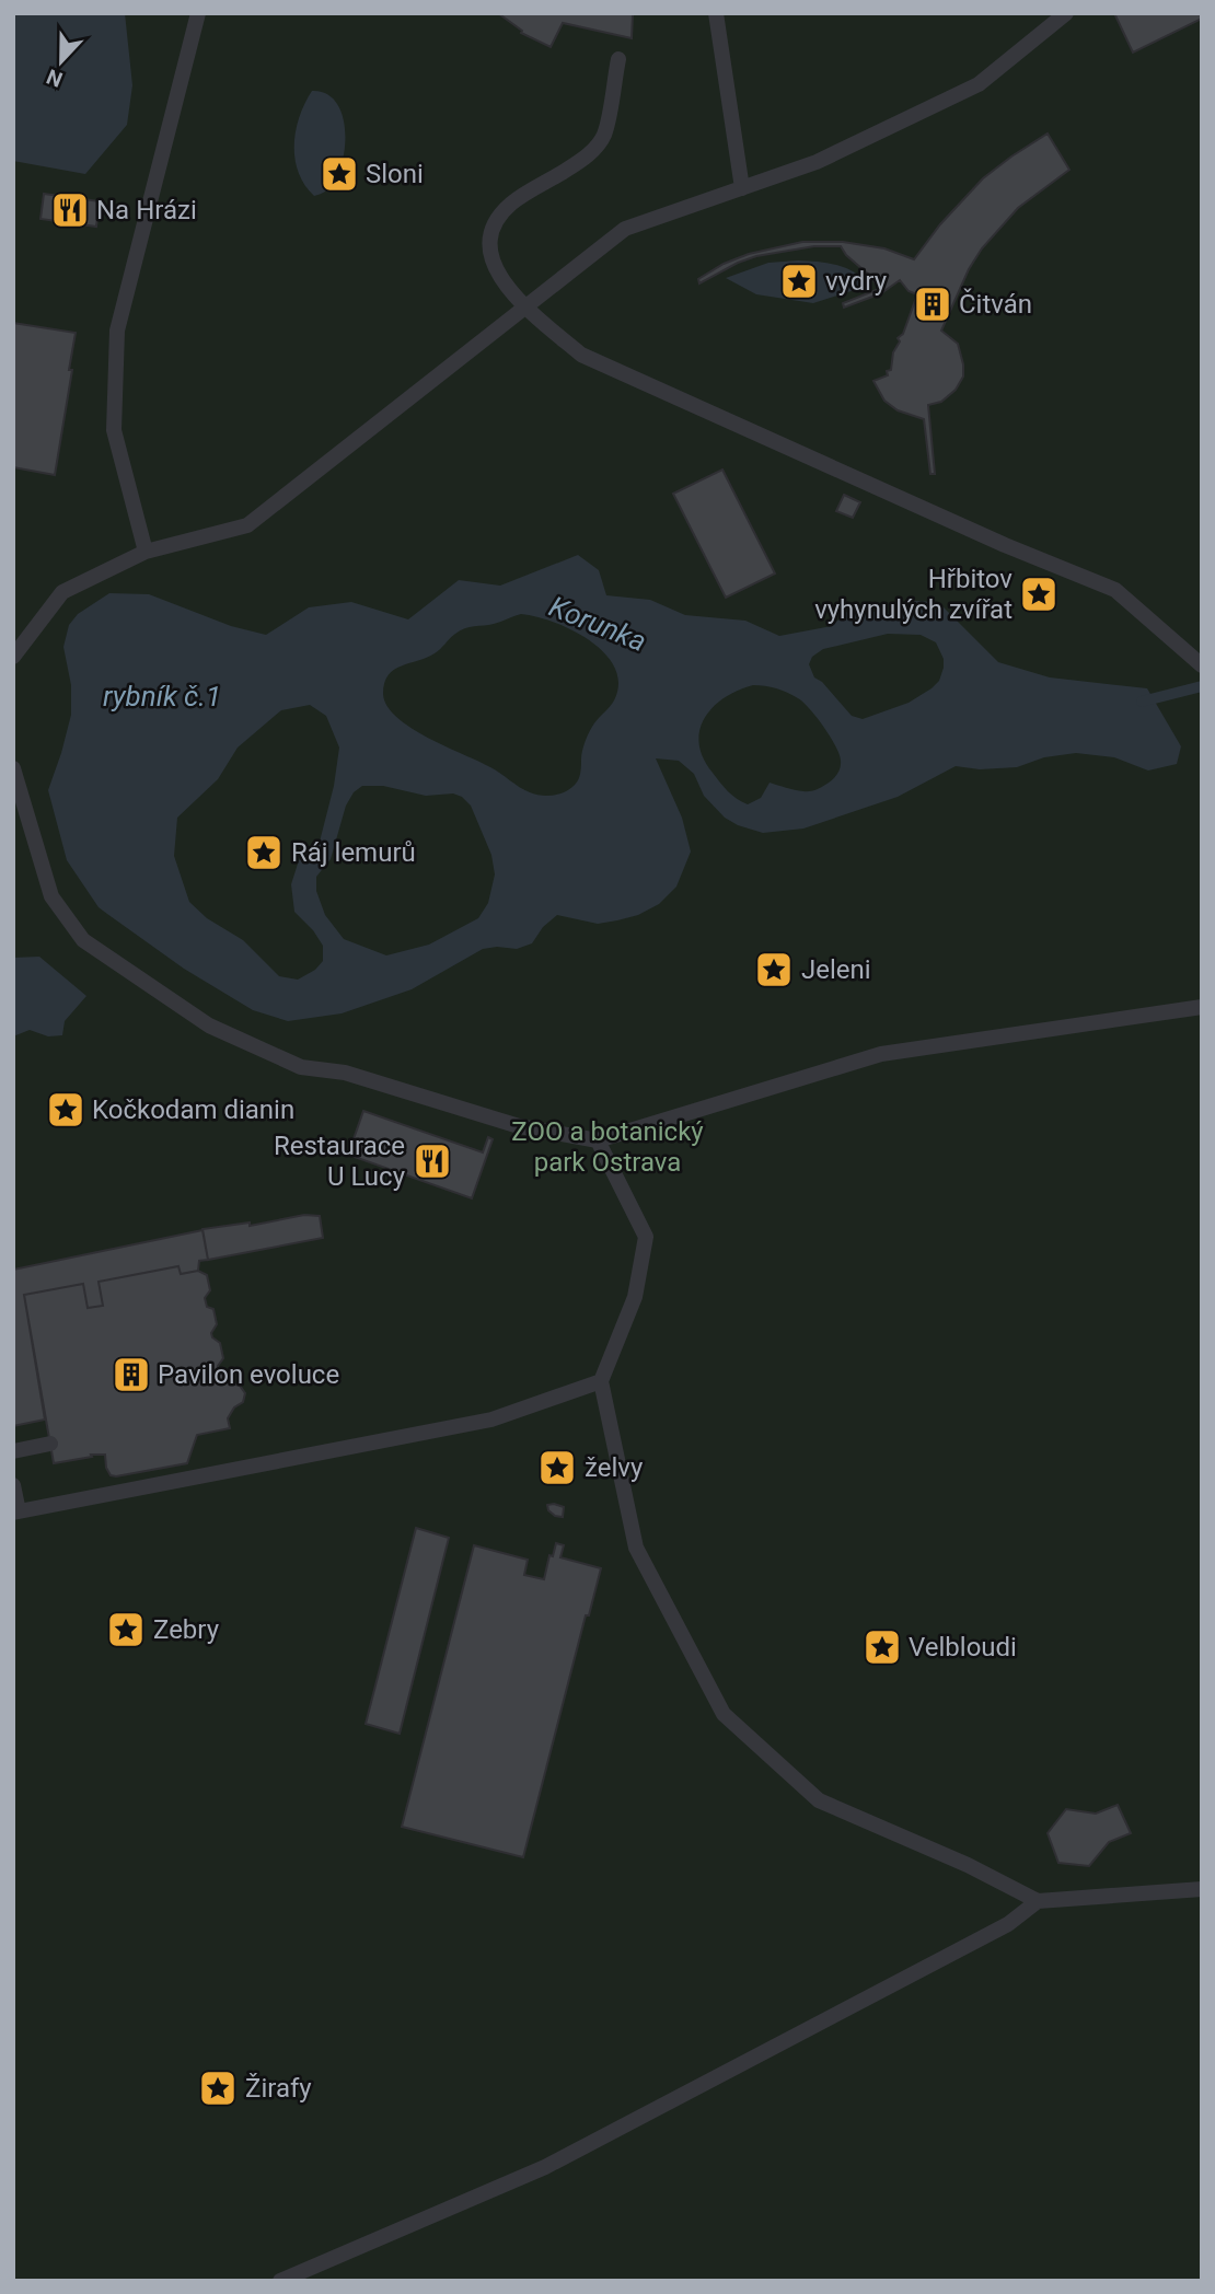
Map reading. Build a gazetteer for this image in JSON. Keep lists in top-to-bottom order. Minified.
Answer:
{"water":["Korunka","rybník č.1"],"parks":["ZOO a botanický park Ostrava"],"places":{"place":["Sloni","vydry","Hřbitov vyhynulých zvířat","Ráj lemurů","Jeleni","Kočkodam dianin","želvy","Zebry","Velbloudi","Žirafy"],"restaurant":["Na Hrázi","Restaurace U Lucy"],"building":["Čitván","Pavilon evoluce"]},"north":"bottom"}
